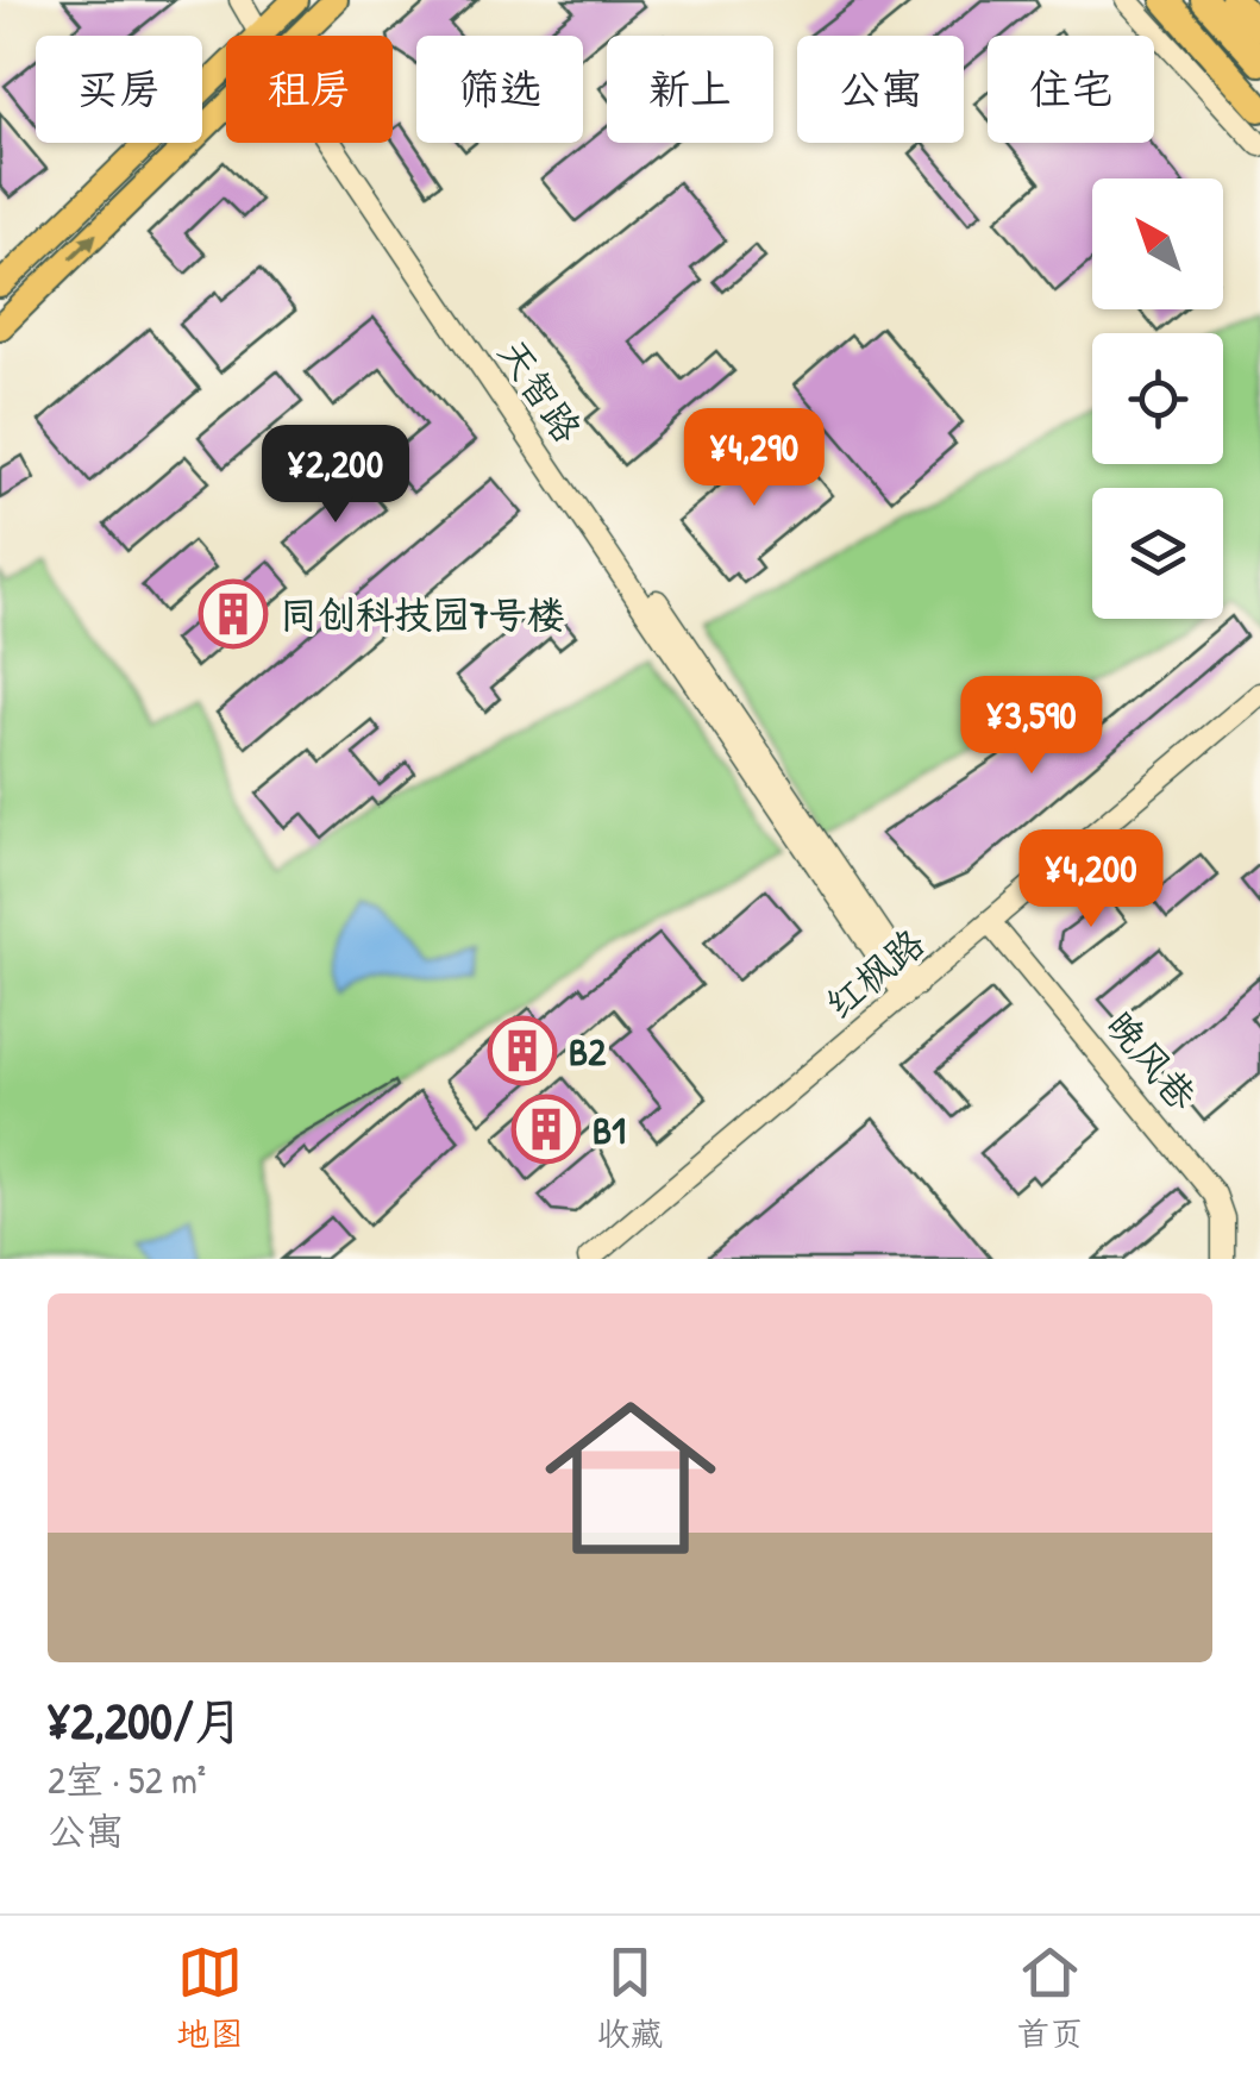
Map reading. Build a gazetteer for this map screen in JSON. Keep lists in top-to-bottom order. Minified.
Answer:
{"streets":{"street":["天智路","红枫路","晚风巷"]},"crossings":[["天智路","红枫路"],["红枫路","晚风巷"]],"places":{"building":["同创科技园7号楼","B2","B1"]},"north":"top left","page":{"chip":["买房","租房","筛选","新上","公寓","住宅"],"price":["¥4,290","¥2,200","¥3,590","¥4,200"],"list":[{"name":"¥2,200/月","note":"2室 · 52 m² · 公寓"}],"tabs":["地图","收藏","首页"]}}
